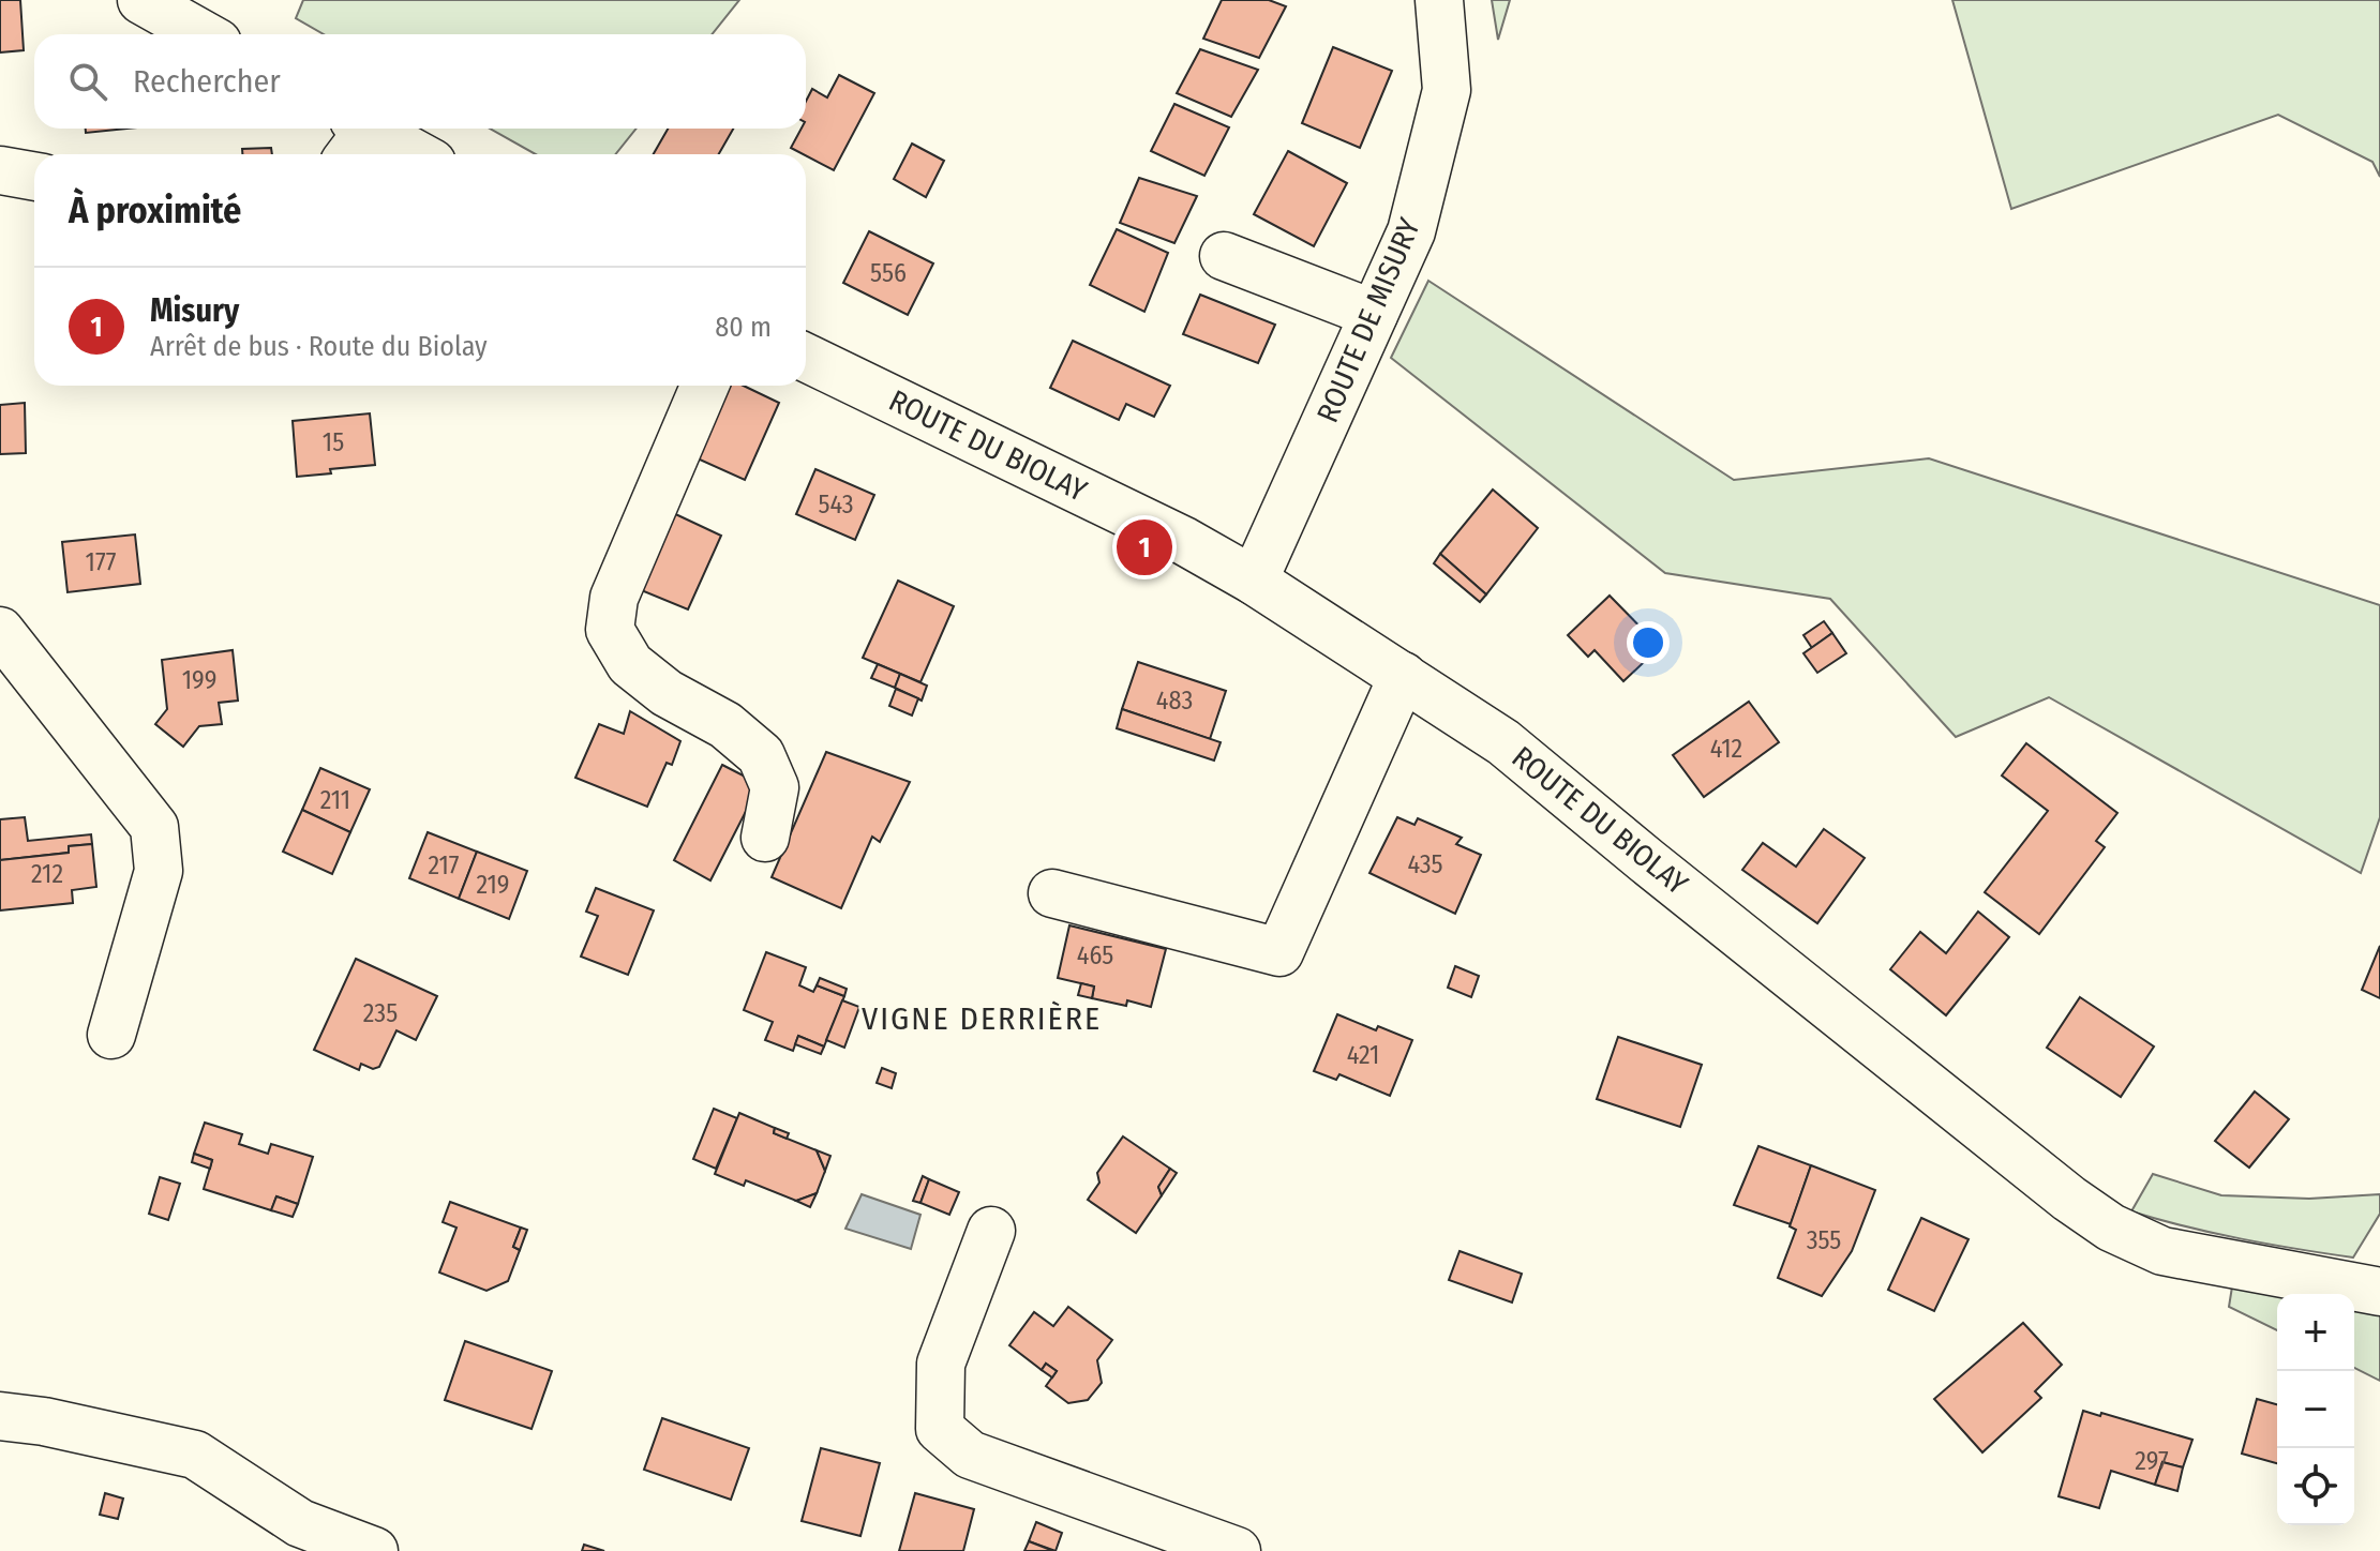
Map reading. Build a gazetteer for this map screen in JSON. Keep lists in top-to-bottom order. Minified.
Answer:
{"streets":{"street":["ROUTE DE MISURY","ROUTE DU BIOLAY"]},"crossings":[["ROUTE DE MISURY","ROUTE DU BIOLAY"]],"districts":["VIGNE DERRIÈRE"],"house_numbers":["556","15","543","177","199","483","412","211","435","217","212","219","465","235","421","355","297"],"page":{"search":"Rechercher","heading":"À proximité","list":[{"mark":"1","name":"Misury","note":"Arrêt de bus · Route du Biolay","value":"80 m"}],"pins":"1","map_buttons":["+","−"]}}
